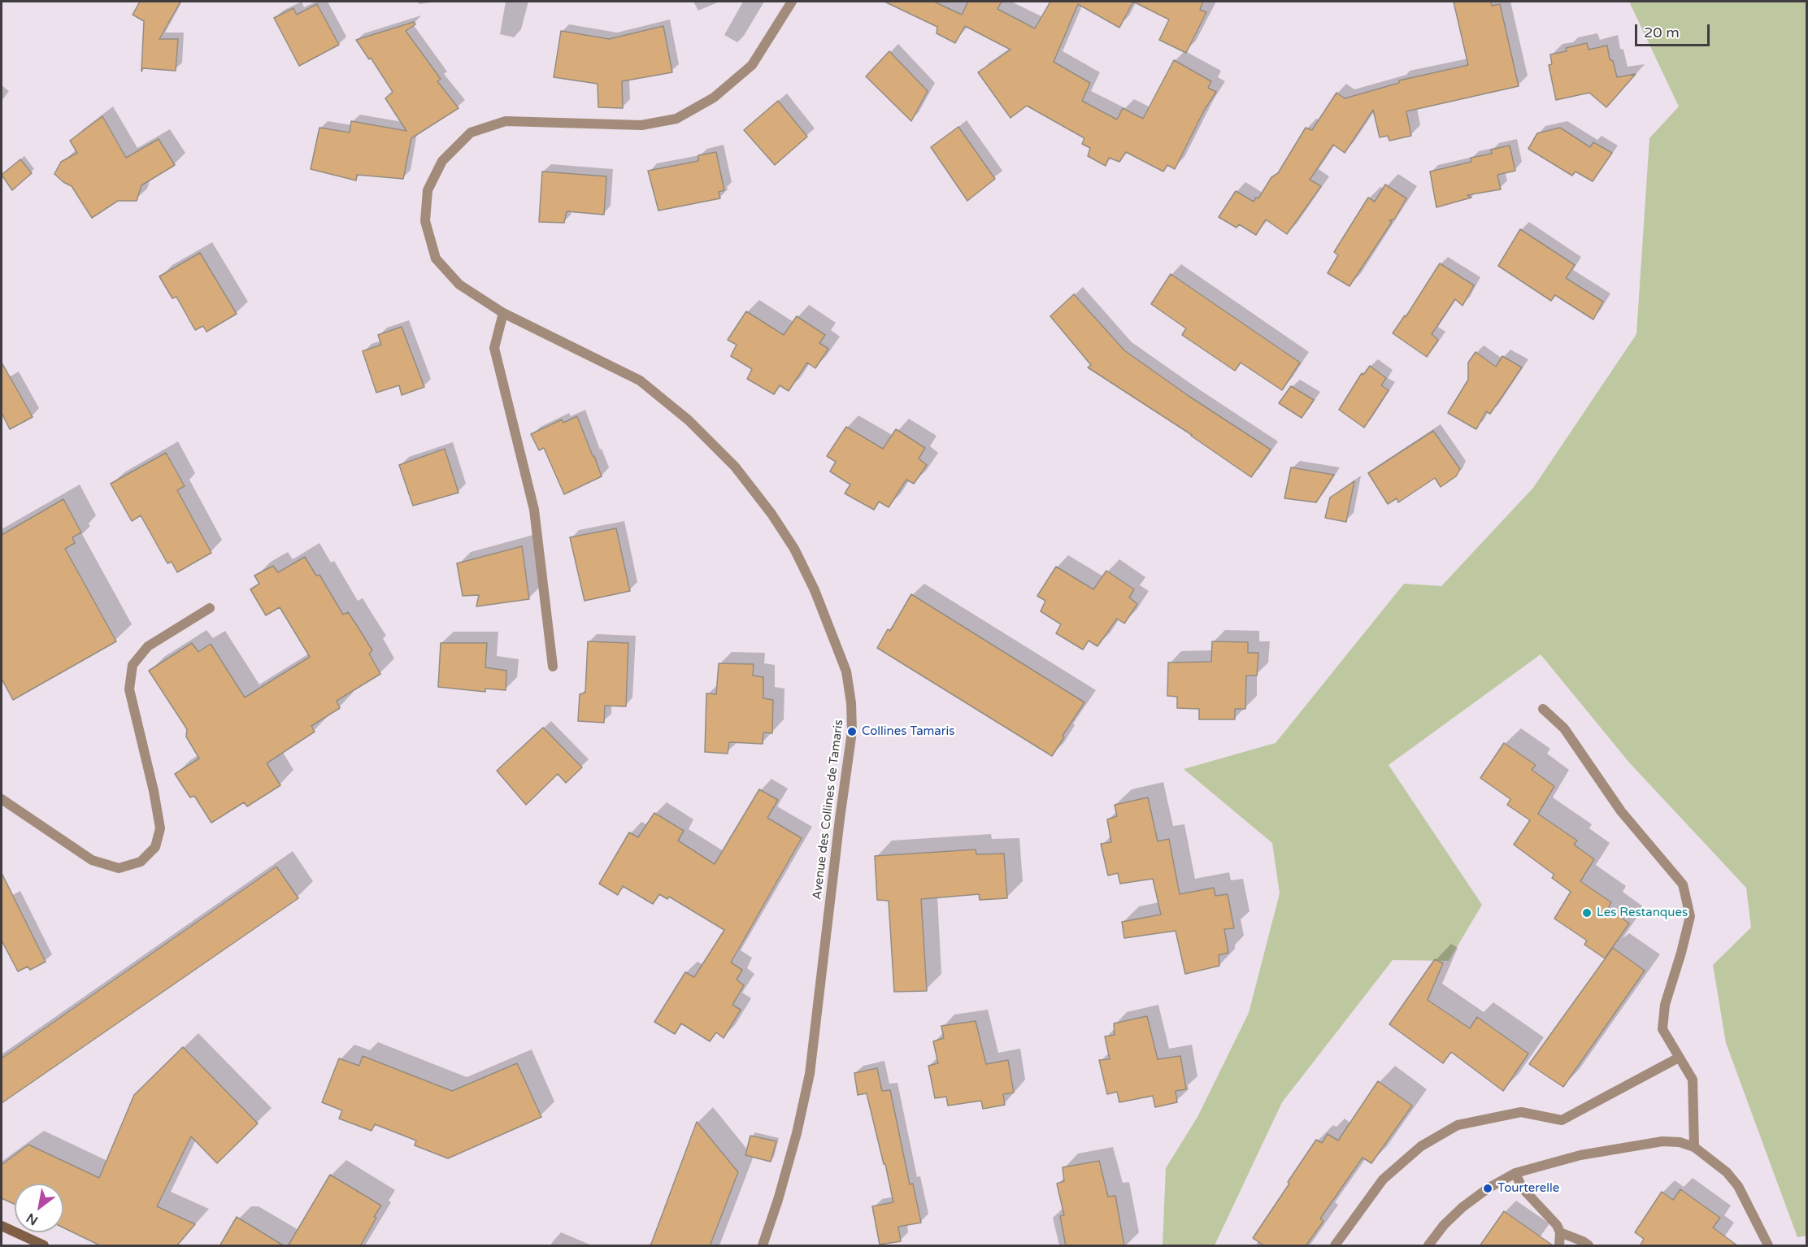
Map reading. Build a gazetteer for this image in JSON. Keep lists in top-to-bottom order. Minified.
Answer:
{"streets":{"street":["Avenue des Collines de Tamaris"]},"places":["Collines Tamaris","Les Restanques","Tourterelle"],"scale_bar":"20 m","north":"bottom left"}
